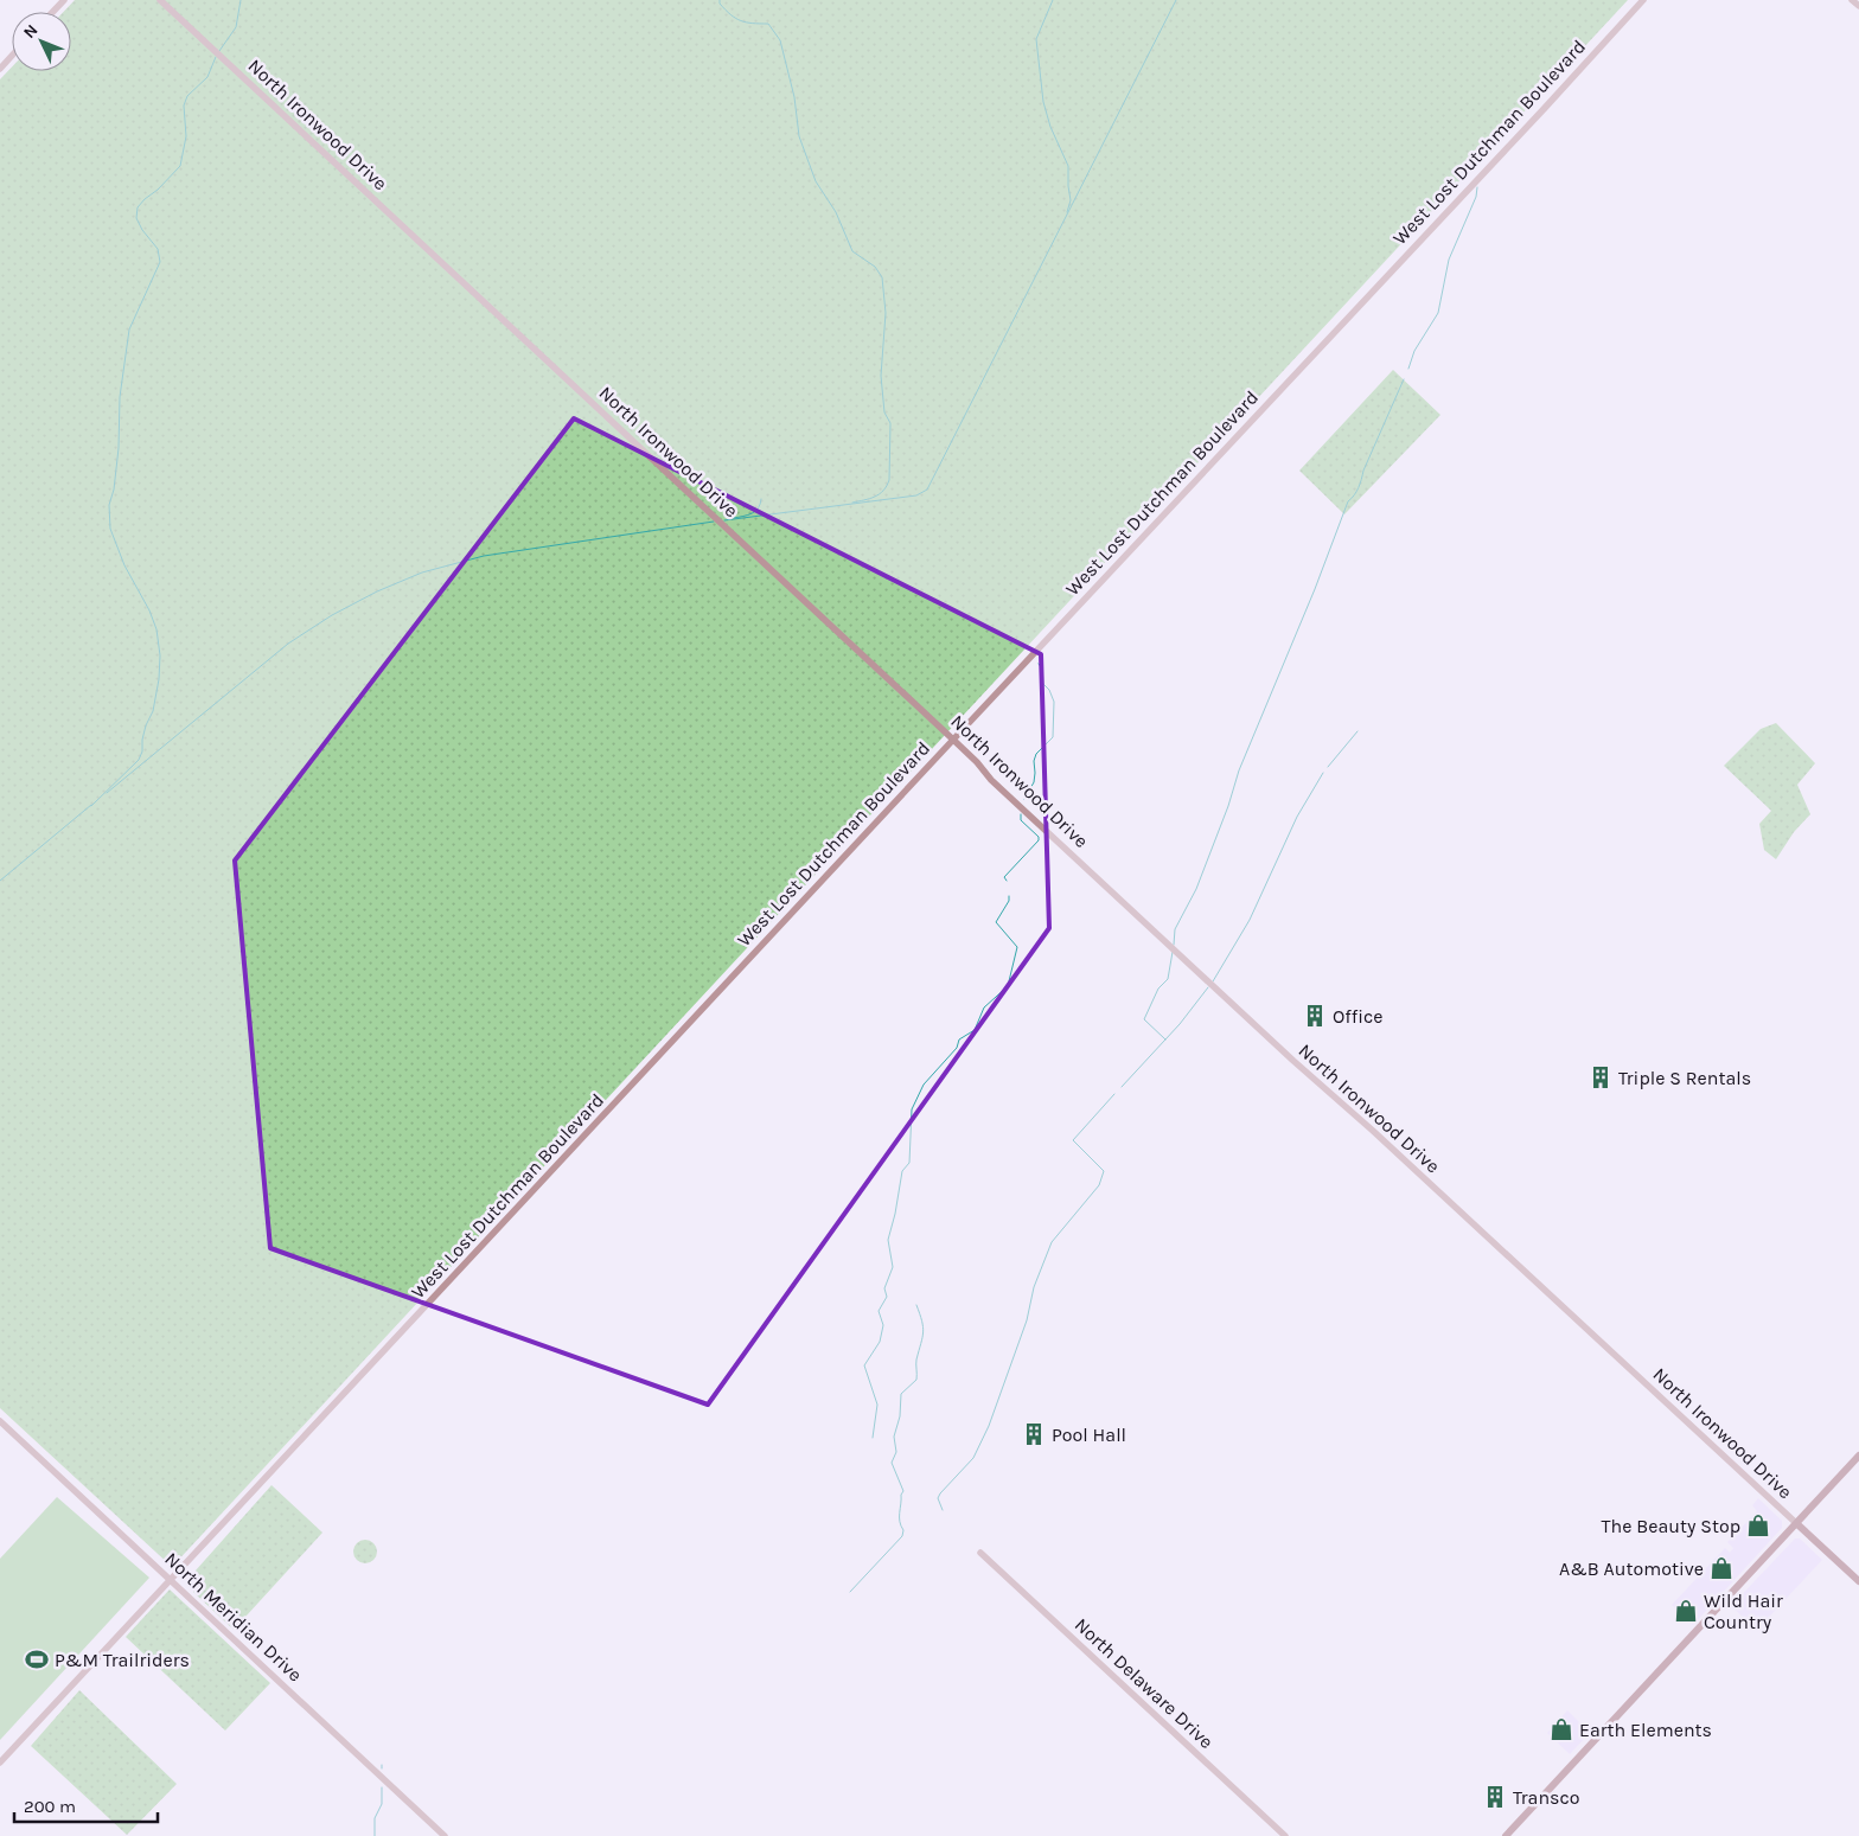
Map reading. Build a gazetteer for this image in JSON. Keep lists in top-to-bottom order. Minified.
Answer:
{"streets":{"main road":["North Ironwood Drive"],"street":["West Lost Dutchman Boulevard","North Meridian Drive","North Delaware Drive"]},"crossings":[["North Ironwood Drive","West Lost Dutchman Boulevard"],["West Lost Dutchman Boulevard","North Meridian Drive"]],"places":{"building":["Office","Triple S Rentals","Pool Hall","Transco"],"shop":["The Beauty Stop","A&B Automotive","Wild Hair Country","Earth Elements"],"sports":["P&M Trailriders"]},"scale_bar":"200 m","north":"top left"}
